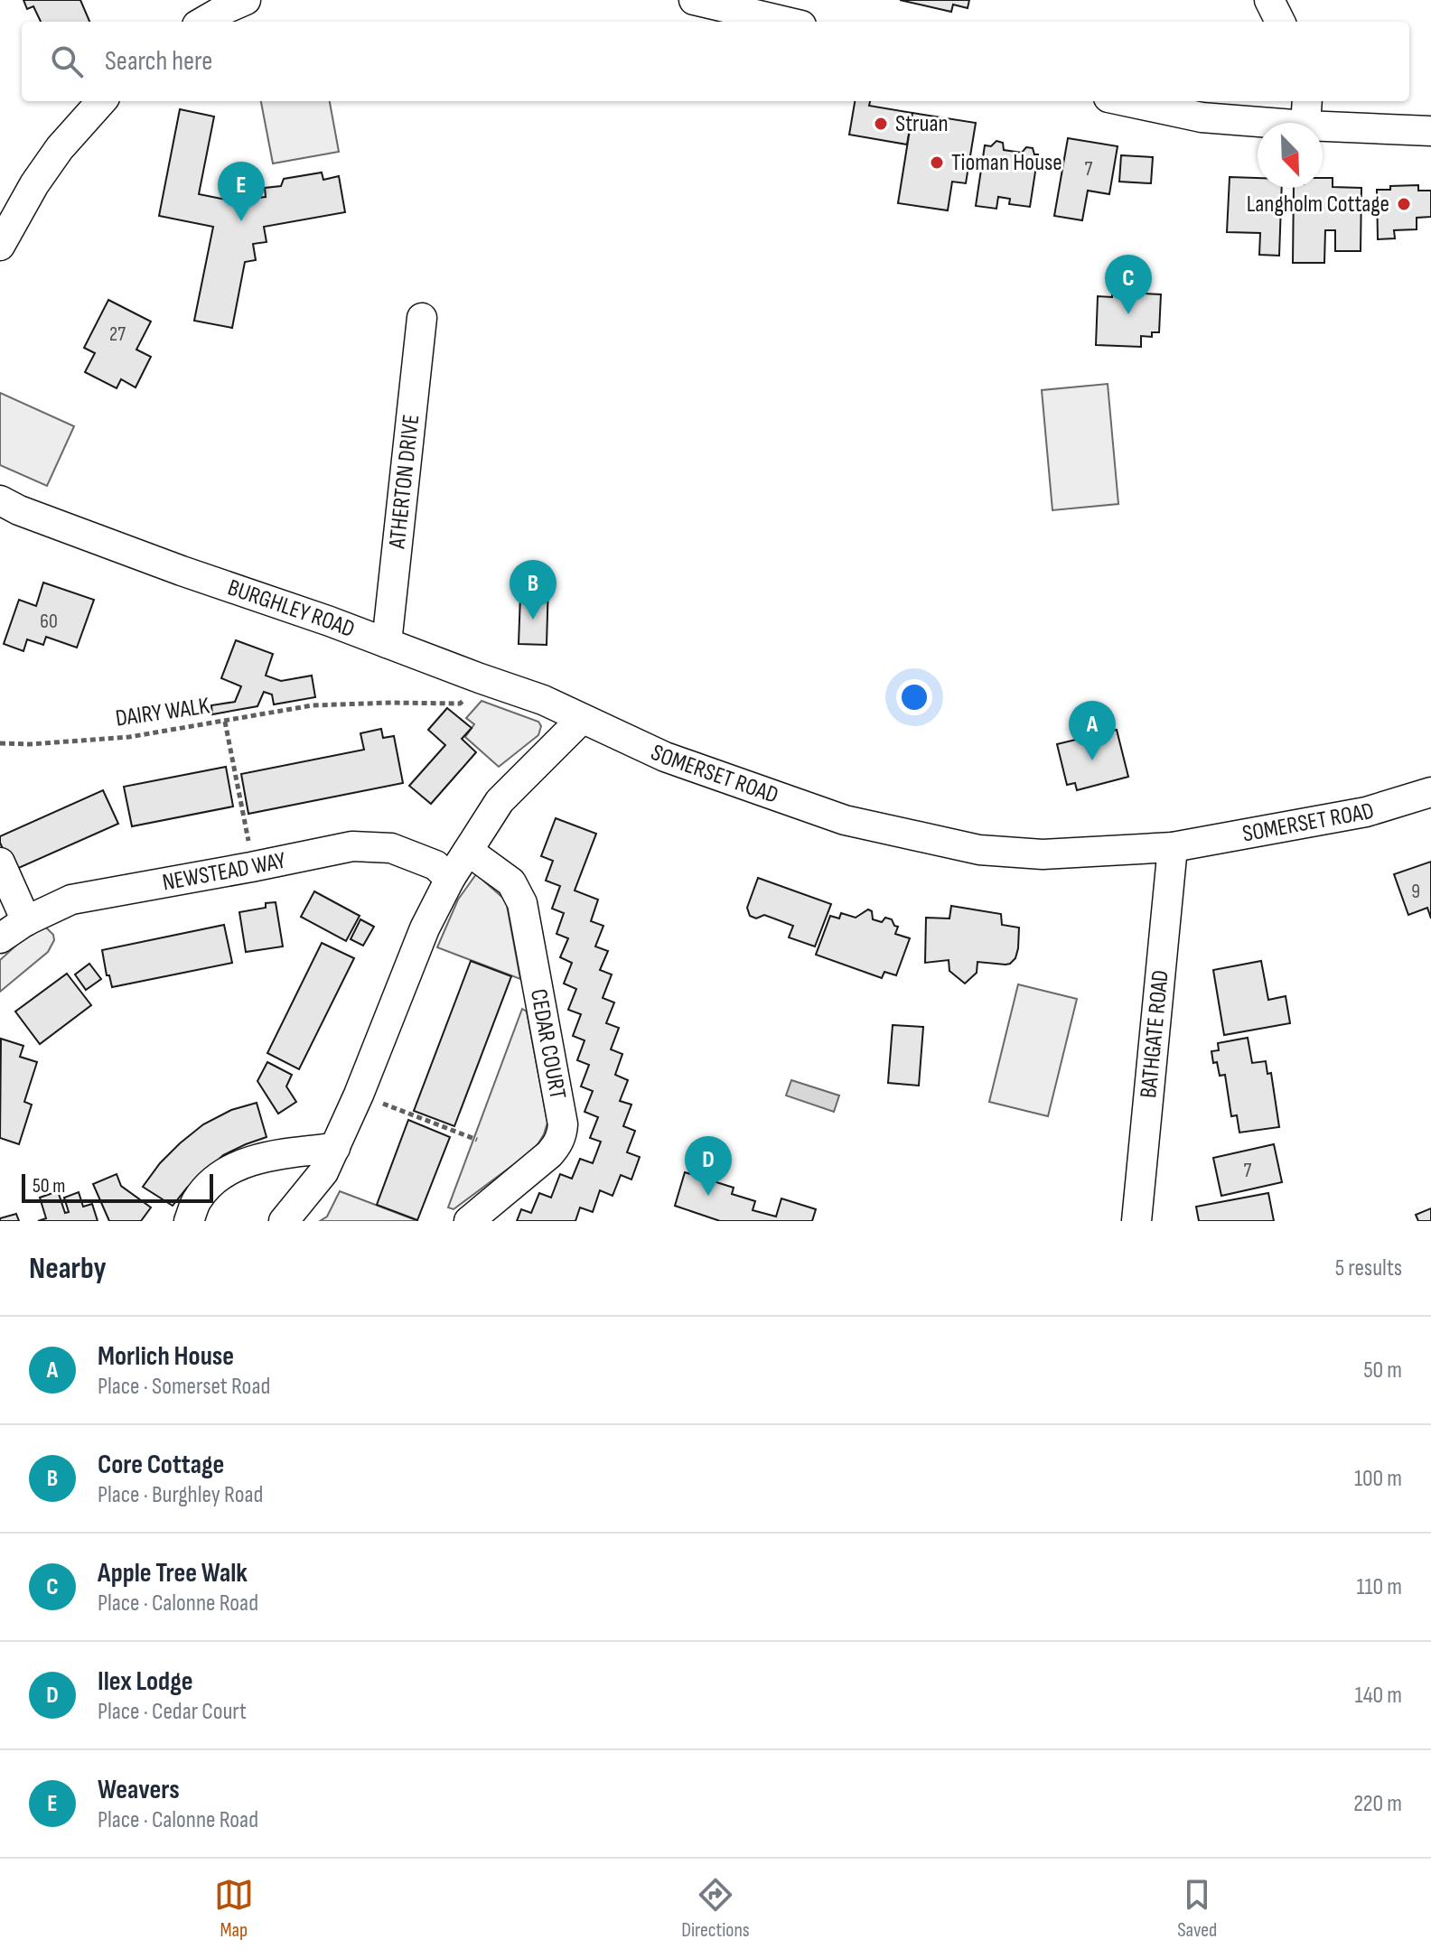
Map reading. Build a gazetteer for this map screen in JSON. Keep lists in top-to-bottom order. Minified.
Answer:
{"streets":{"street":["ATHERTON DRIVE","BURGHLEY ROAD","SOMERSET ROAD","NEWSTEAD WAY","BATHGATE ROAD","CEDAR COURT"],"path":["DAIRY WALK"]},"crossings":[["ATHERTON DRIVE","BURGHLEY ROAD"],["BURGHLEY ROAD","SOMERSET ROAD"],["DAIRY WALK","NEWSTEAD WAY"],["SOMERSET ROAD","BATHGATE ROAD"]],"places":["Struan","Tioman House","Langholm Cottage"],"house_numbers":["7","27","60","9","7"],"scale_bar":"50 m","north":"bottom right","page":{"search":"Search here","pins":["E","C","B","A","D"],"scale":"50 m","heading":["Nearby","5 results"],"list":[{"mark":"A","name":"Morlich House","note":"Place · Somerset Road","value":"50 m"},{"mark":"B","name":"Core Cottage","note":"Place · Burghley Road","value":"100 m"},{"mark":"C","name":"Apple Tree Walk","note":"Place · Calonne Road","value":"110 m"},{"mark":"D","name":"Ilex Lodge","note":"Place · Cedar Court","value":"140 m"},{"mark":"E","name":"Weavers","note":"Place · Calonne Road","value":"220 m"}],"nav":["Map","Directions","Saved"]}}
